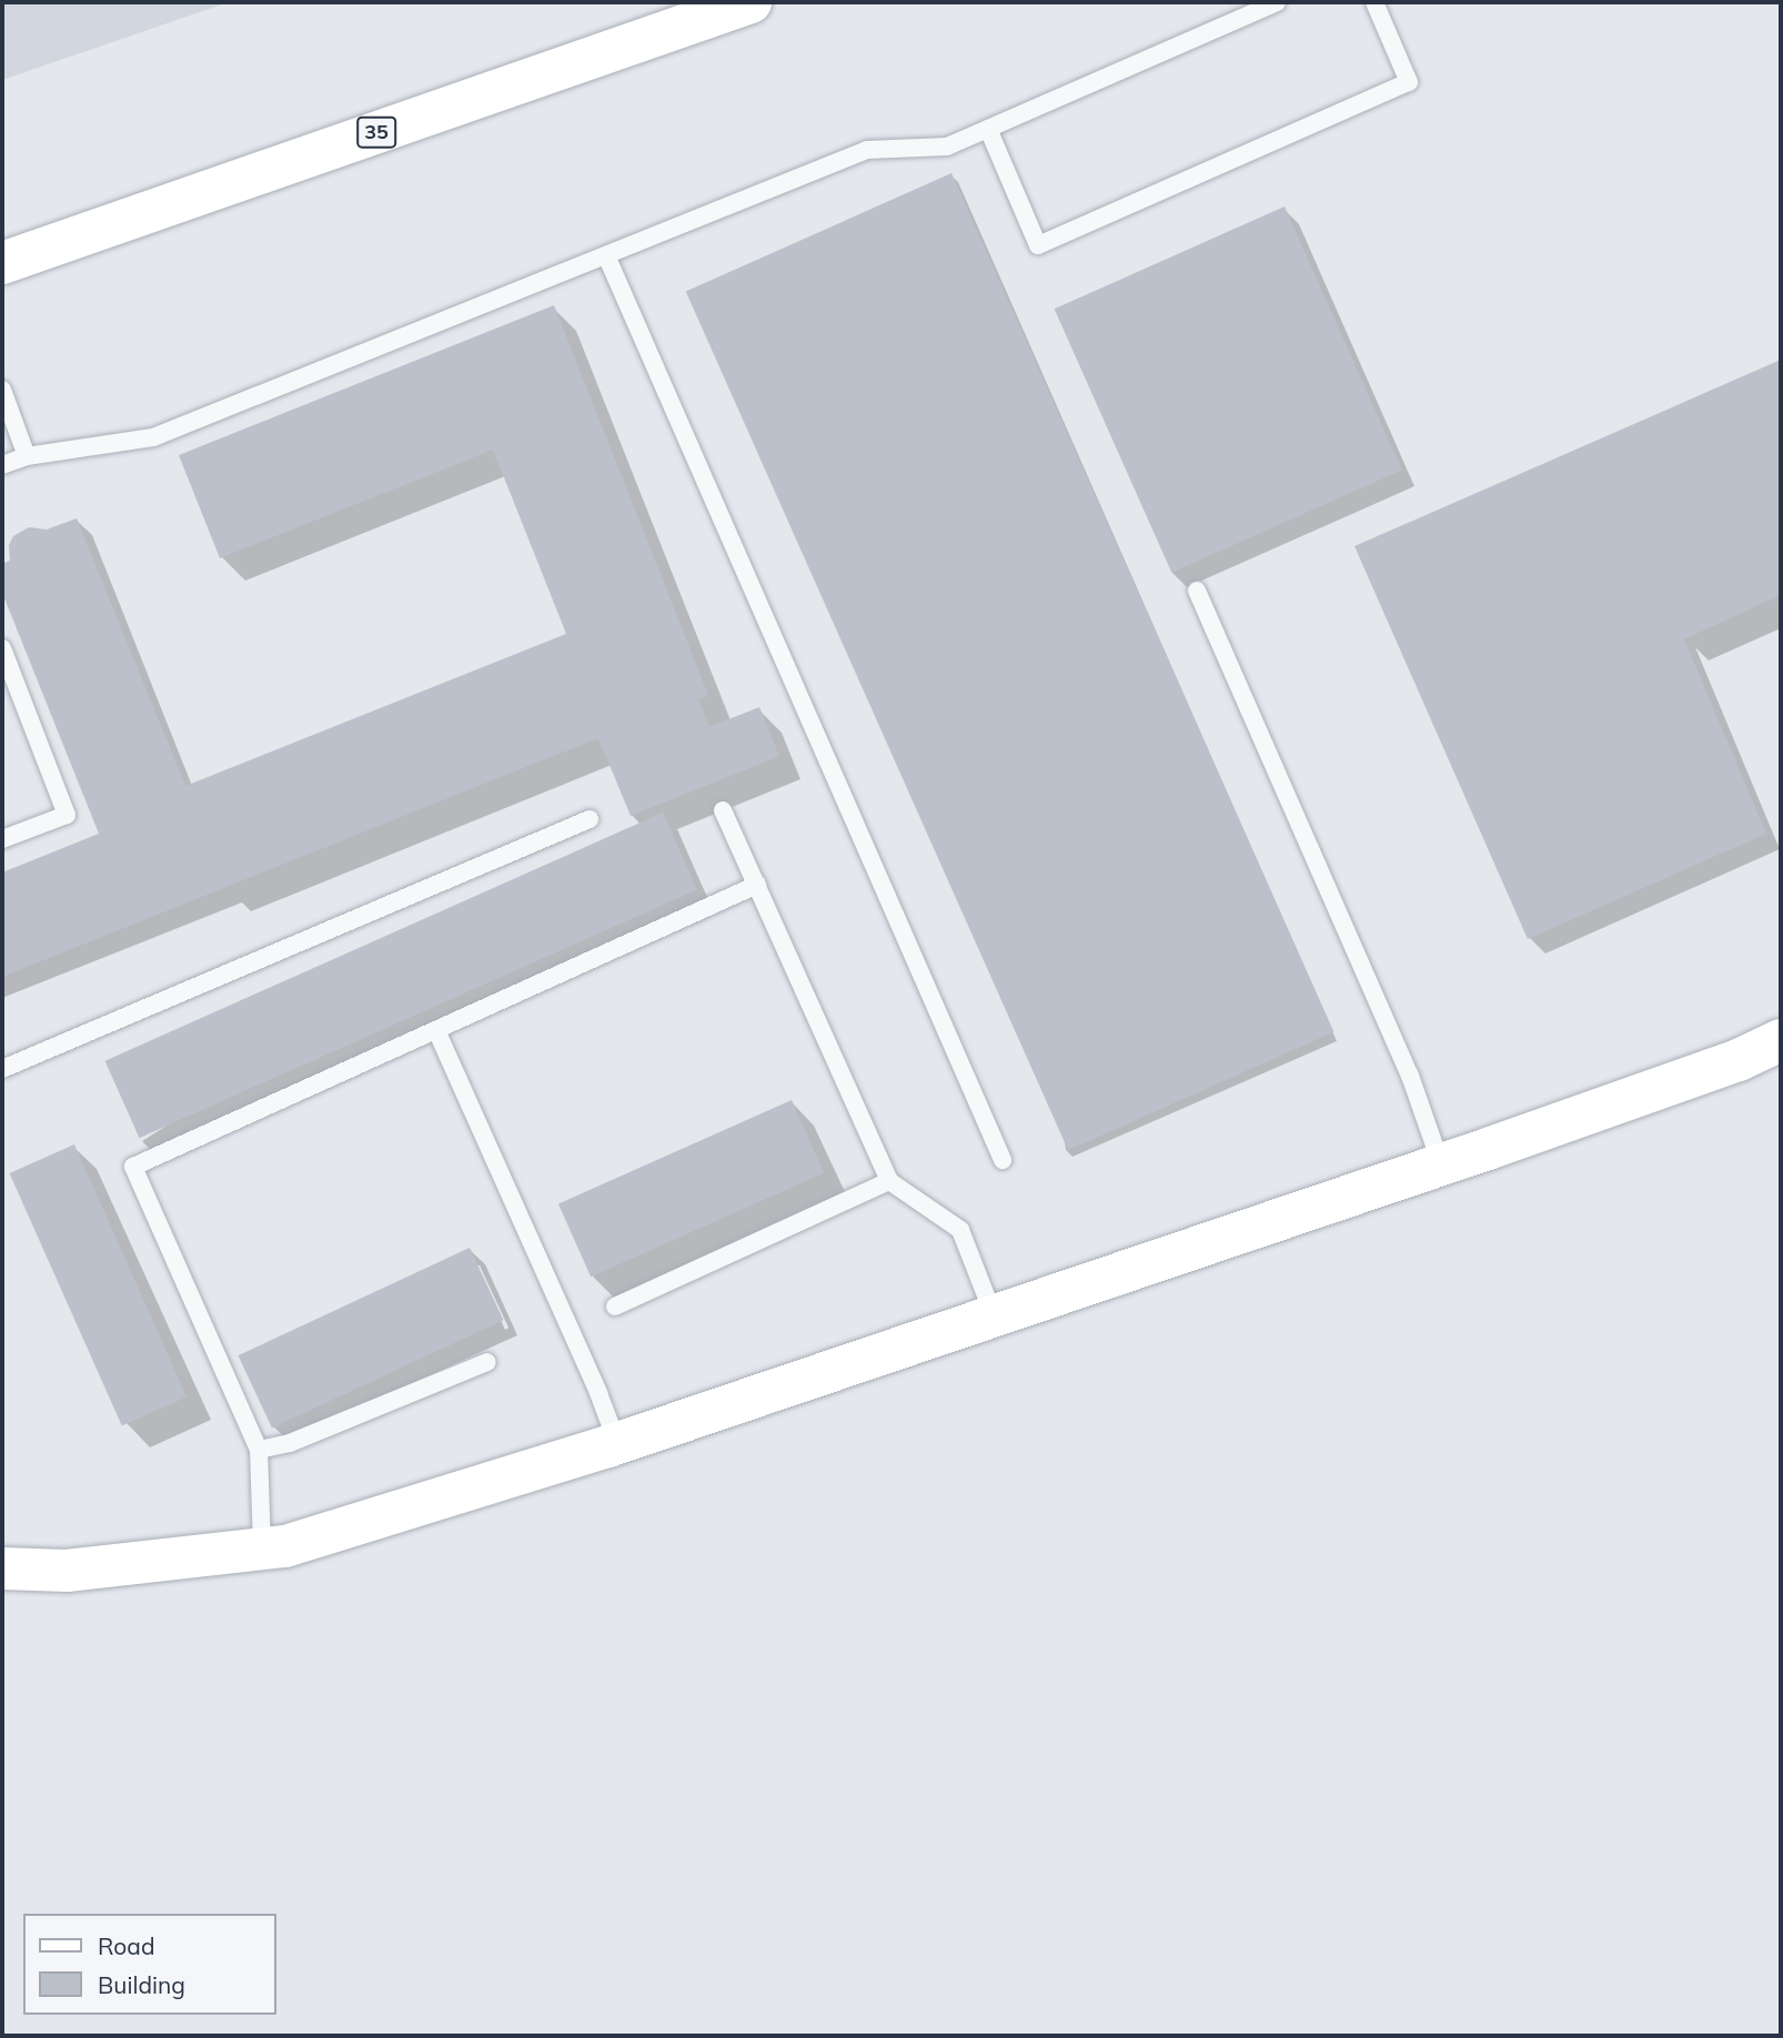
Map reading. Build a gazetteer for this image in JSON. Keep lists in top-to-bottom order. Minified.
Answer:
{"streets":{"street":["35"]},"legend":["Road","Building"]}
